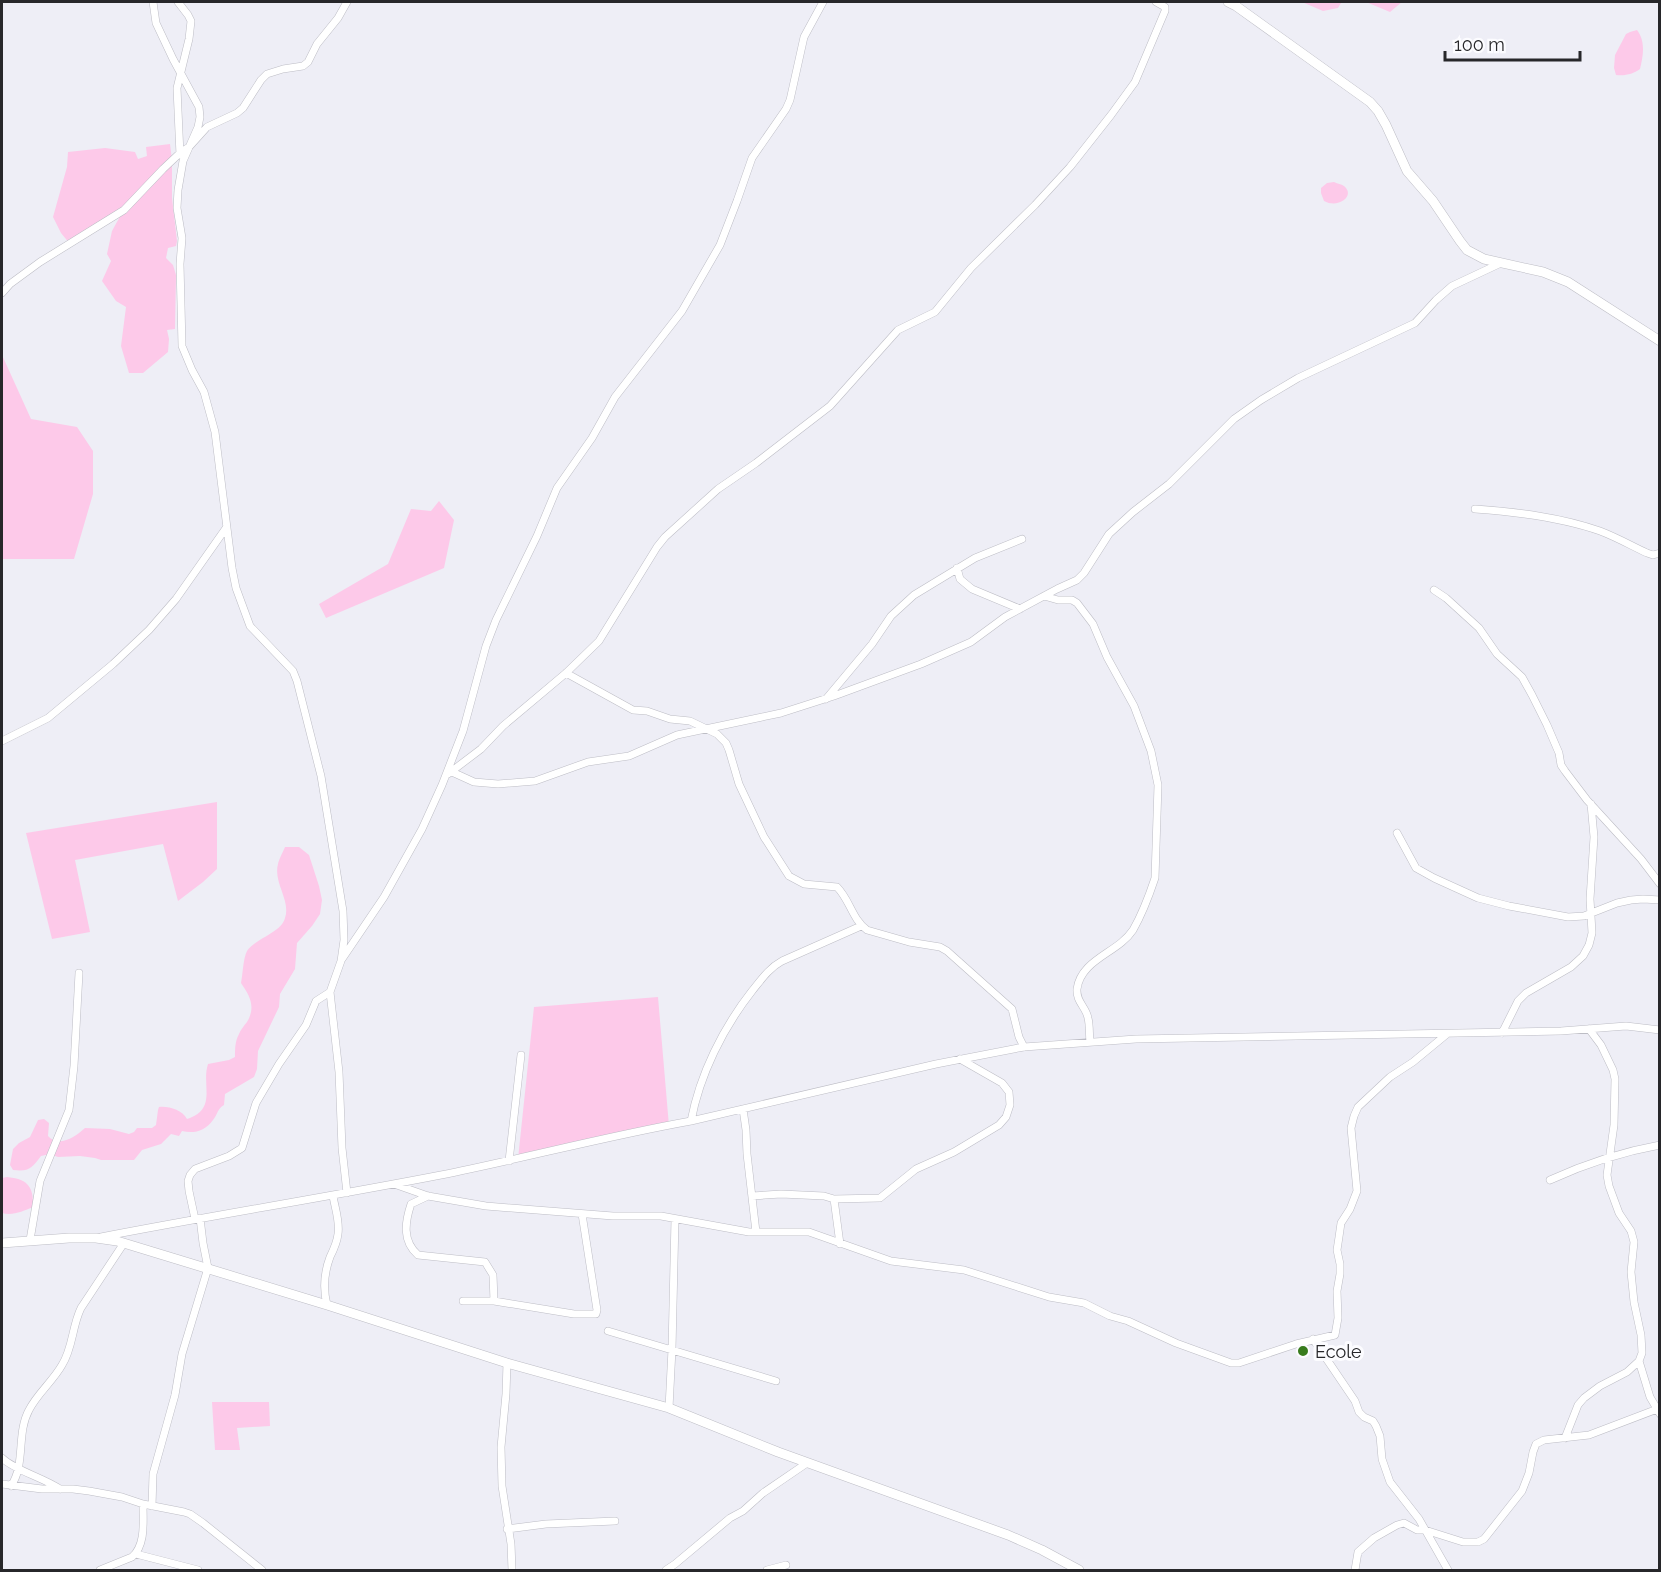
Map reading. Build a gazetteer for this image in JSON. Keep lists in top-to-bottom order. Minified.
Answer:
{"places":["Ecole"],"scale_bar":"100 m"}
